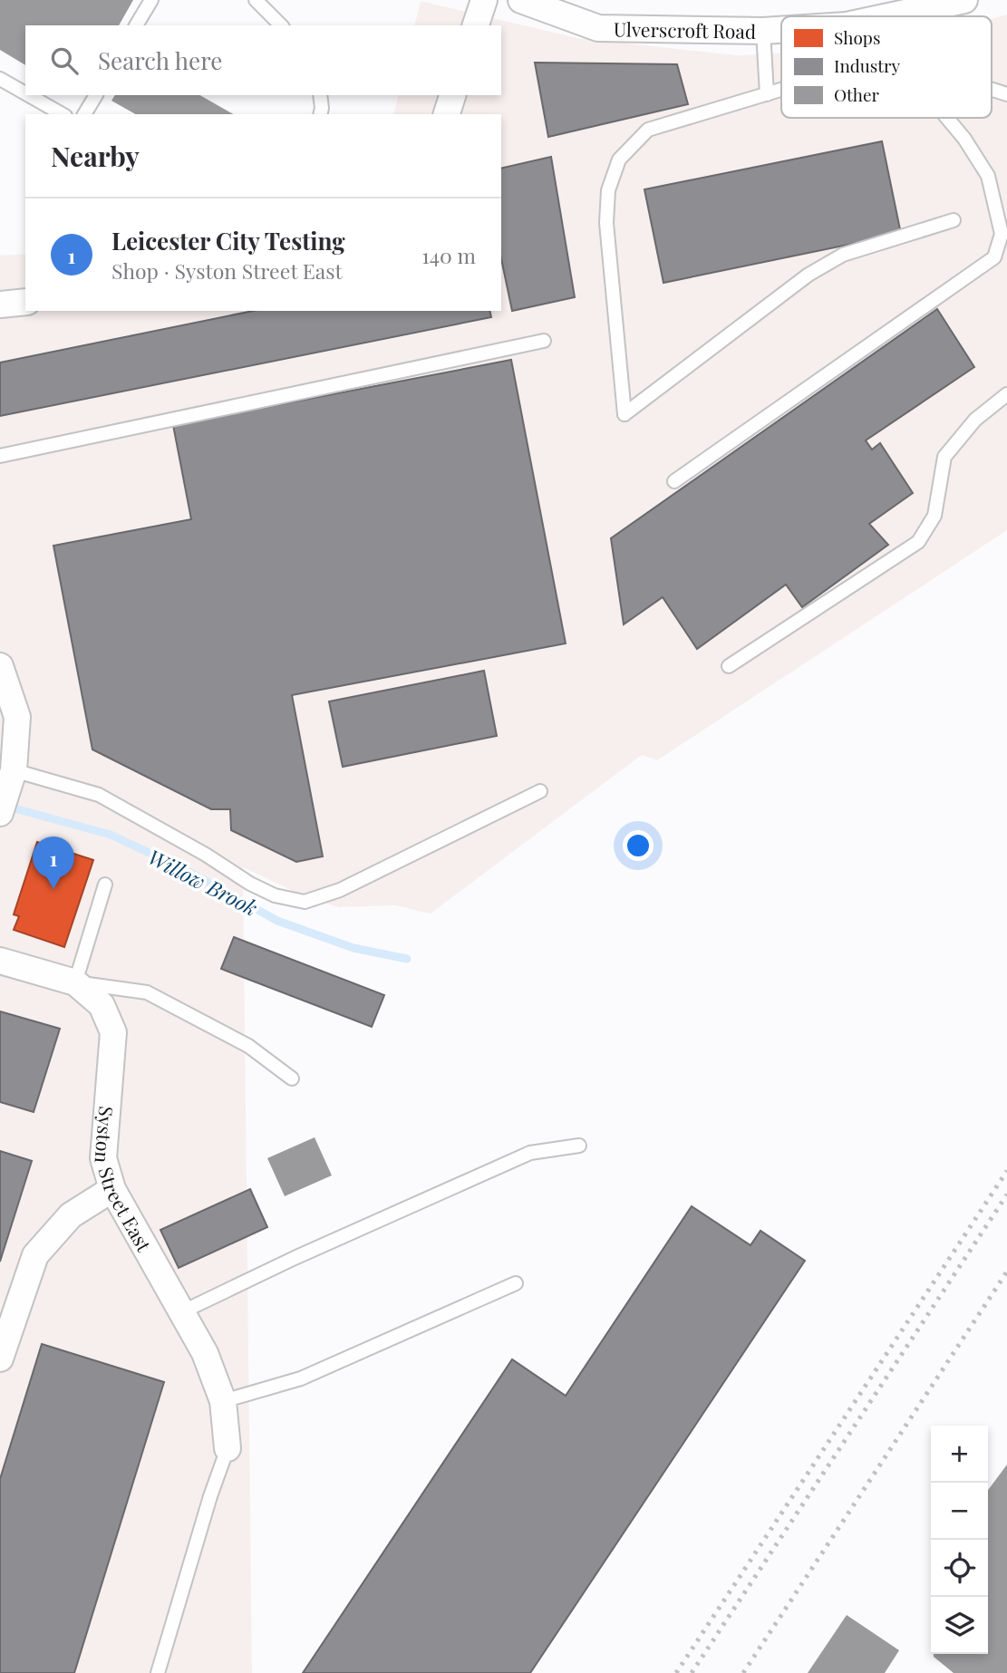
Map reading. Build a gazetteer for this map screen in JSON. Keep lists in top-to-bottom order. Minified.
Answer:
{"streets":{"street":["Ulverscroft Road","Syston Street East"]},"water":["Willow Brook"],"legend":["Shops","Industry","Other"],"page":{"search":"Search here","heading":"Nearby","list":[{"mark":"1","name":"Leicester City Testing","note":"Shop · Syston Street East","value":"140 m"}],"pins":"1","map_buttons":["+","−"]}}
